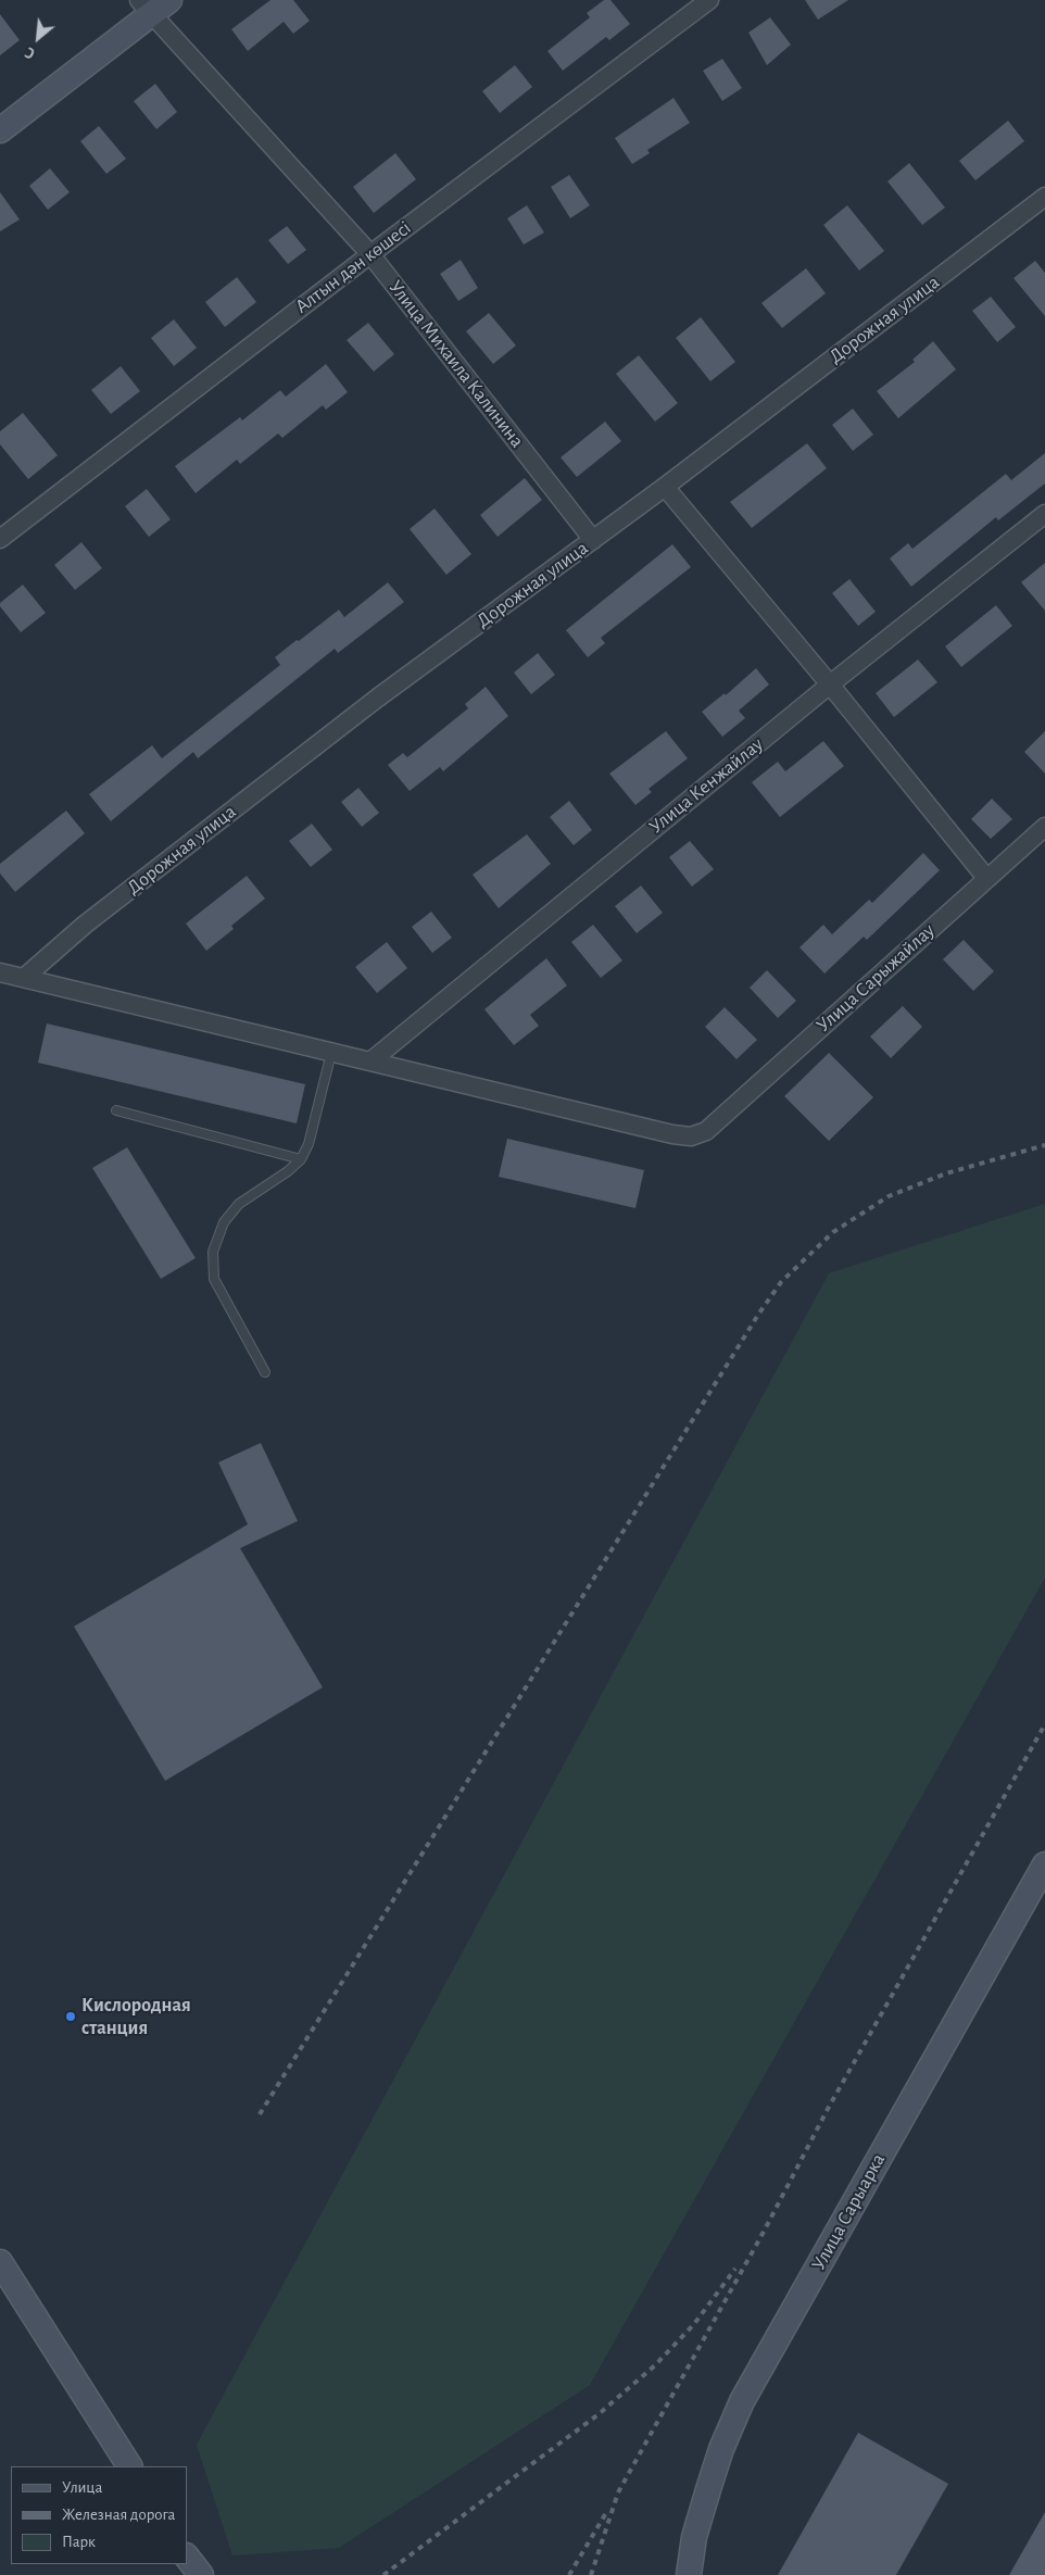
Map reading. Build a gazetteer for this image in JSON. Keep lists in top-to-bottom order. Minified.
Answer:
{"streets":{"main road":["Улица Сарыарка"],"street":["Алтын дән көшесі","Дорожная улица","Улица Михаила Калинина","Улица Кенжайлау","Улица Сарыжайлау"]},"crossings":[["Алтын дән көшесі","Улица Михаила Калинина"],["Дорожная улица","Улица Михаила Калинина"],["Улица Кенжайлау","Улица Сарыжайлау"]],"places":["Кислородная станция"],"legend":["Улица","Железная дорога","Парк"],"north":"bottom left"}
